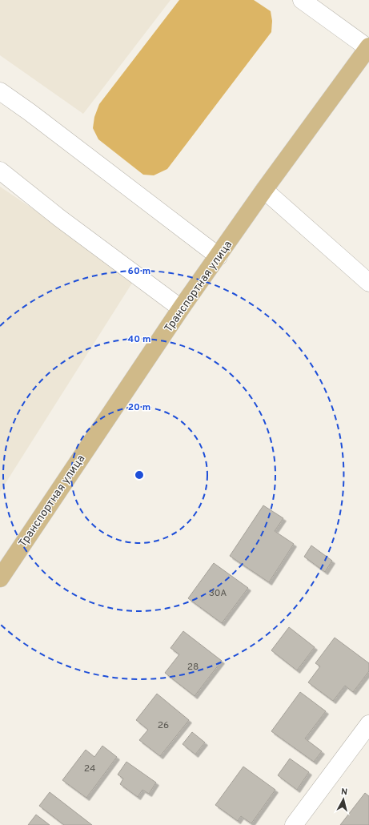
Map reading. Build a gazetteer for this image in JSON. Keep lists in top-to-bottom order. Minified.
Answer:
{"streets":{"main road":["Транспортная улица"]},"house_numbers":["30А","28","26","24"],"north":"top","rings":["60 m","40 m","20 m"]}
